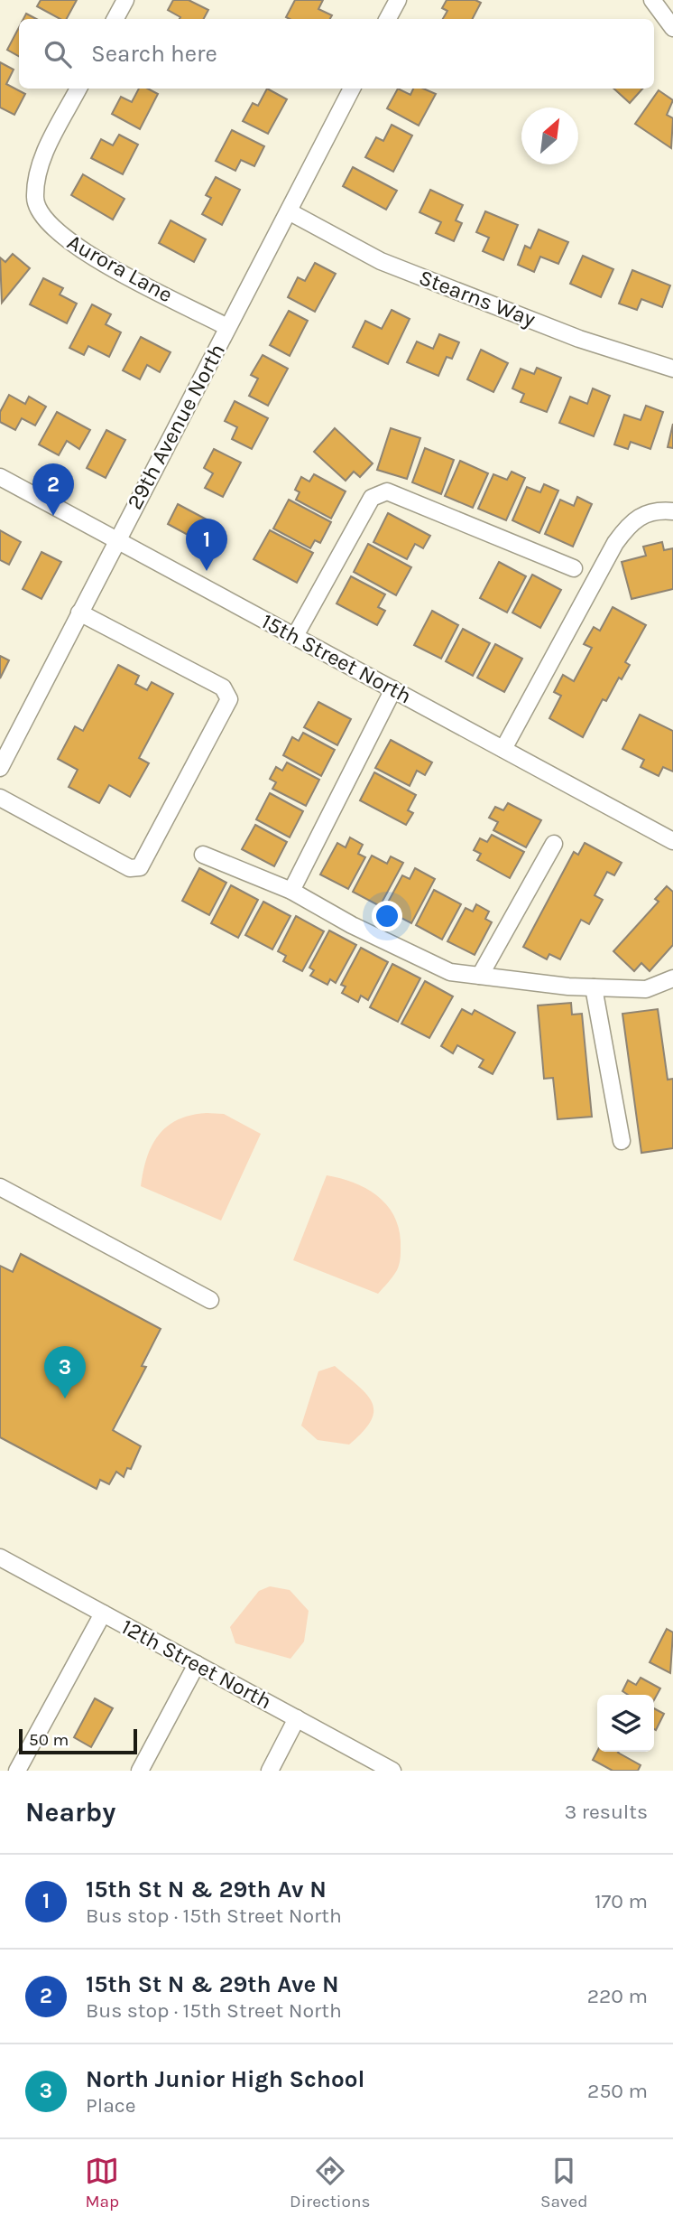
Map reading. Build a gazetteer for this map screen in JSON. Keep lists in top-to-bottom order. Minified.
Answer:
{"streets":{"street":["Aurora Lane","Stearns Way","29th Avenue North","15th Street North","12th Street North"]},"crossings":[["Aurora Lane","29th Avenue North"],["Stearns Way","29th Avenue North"],["29th Avenue North","15th Street North"]],"scale_bar":"50 m","north":"top right","page":{"search":"Search here","pins":["2","1","3"],"scale":"50 m","heading":["Nearby","3 results"],"list":[{"mark":"1","name":"15th St N & 29th Av N","note":"Bus stop · 15th Street North","value":"170 m"},{"mark":"2","name":"15th St N & 29th Ave N","note":"Bus stop · 15th Street North","value":"220 m"},{"mark":"3","name":"North Junior High School","note":"Place","value":"250 m"}],"nav":["Map","Directions","Saved"]}}
